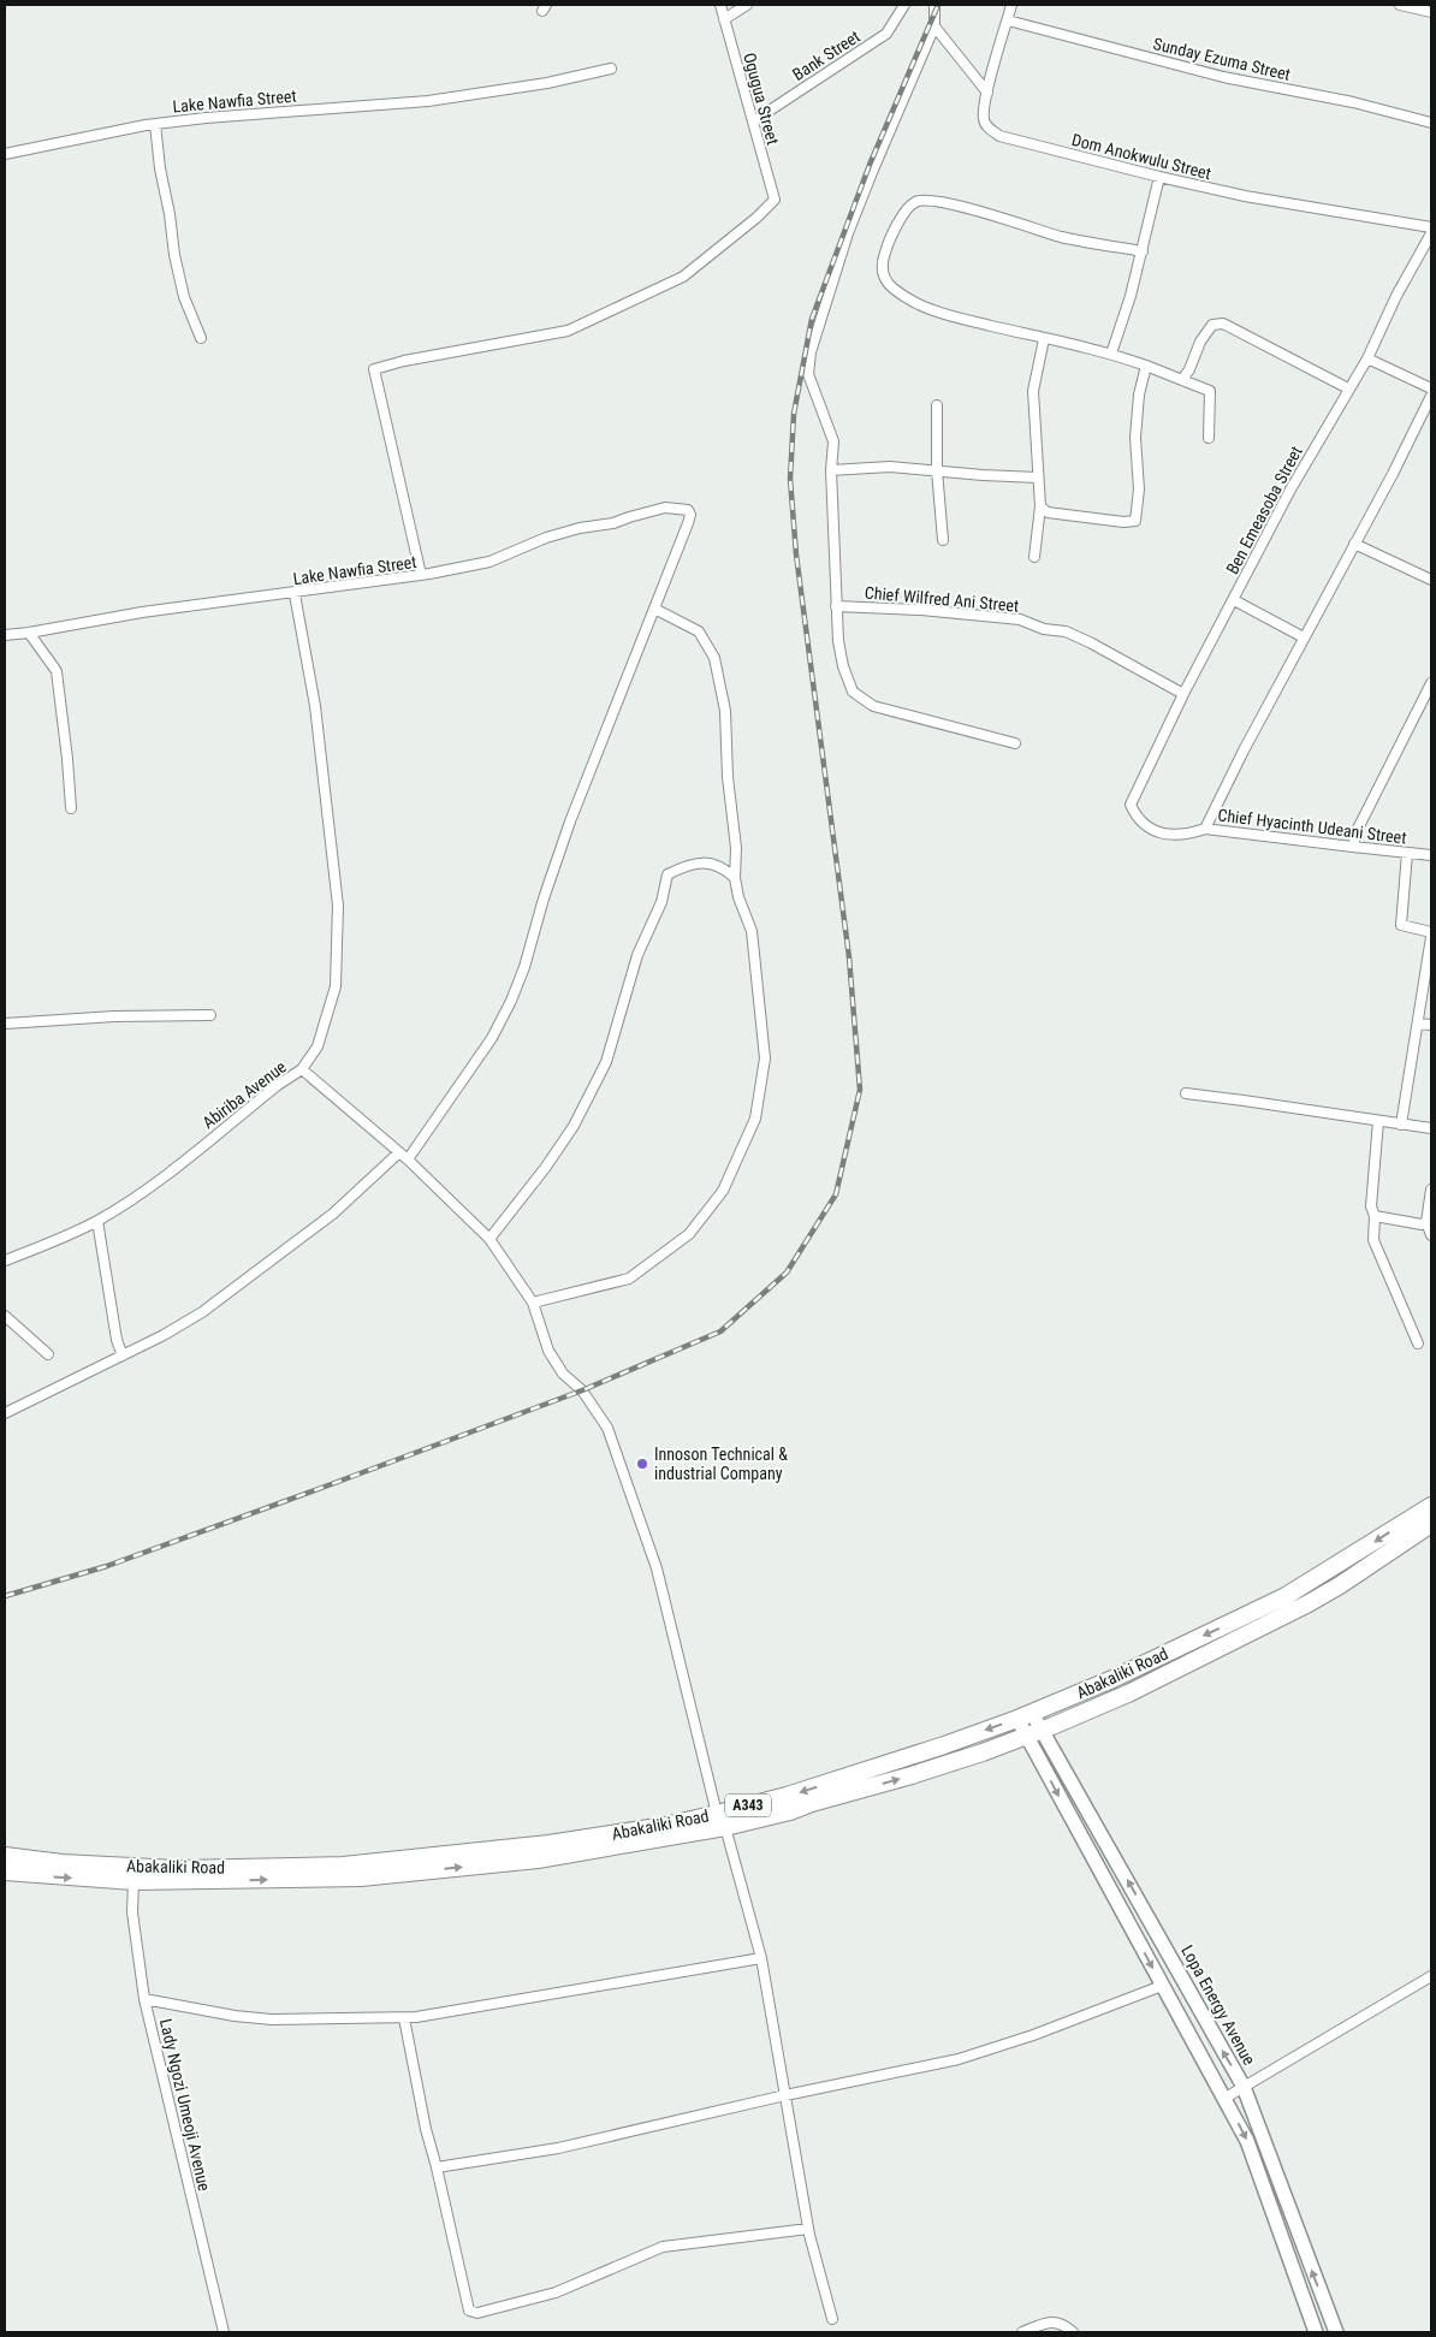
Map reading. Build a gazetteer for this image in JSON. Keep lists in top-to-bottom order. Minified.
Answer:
{"streets":{"highway":["Abakaliki Road","A343"],"main road":["Lopa Energy Avenue"],"street":["Bank Street","Sunday Ezuma Street","Ogugua Street","Lake Nawfia Street","Dom Anokwulu Street","Ben Emeasoba Street","Chief Wilfred Ani Street","Chief Hyacinth Udeani Street","Abiriba Avenue","Lady Ngozi Umeoji Avenue"]},"crossings":[["Bank Street","Ogugua Street"],["Sunday Ezuma Street","Dom Anokwulu Street"],["Ogugua Street","Lake Nawfia Street"],["Lake Nawfia Street","Abiriba Avenue"],["Ben Emeasoba Street","Chief Wilfred Ani Street"],["Ben Emeasoba Street","Chief Hyacinth Udeani Street"],["Abakaliki Road","Lopa Energy Avenue"],["Abakaliki Road","Lady Ngozi Umeoji Avenue"]],"places":["Innoson Technical & industrial Company"]}
